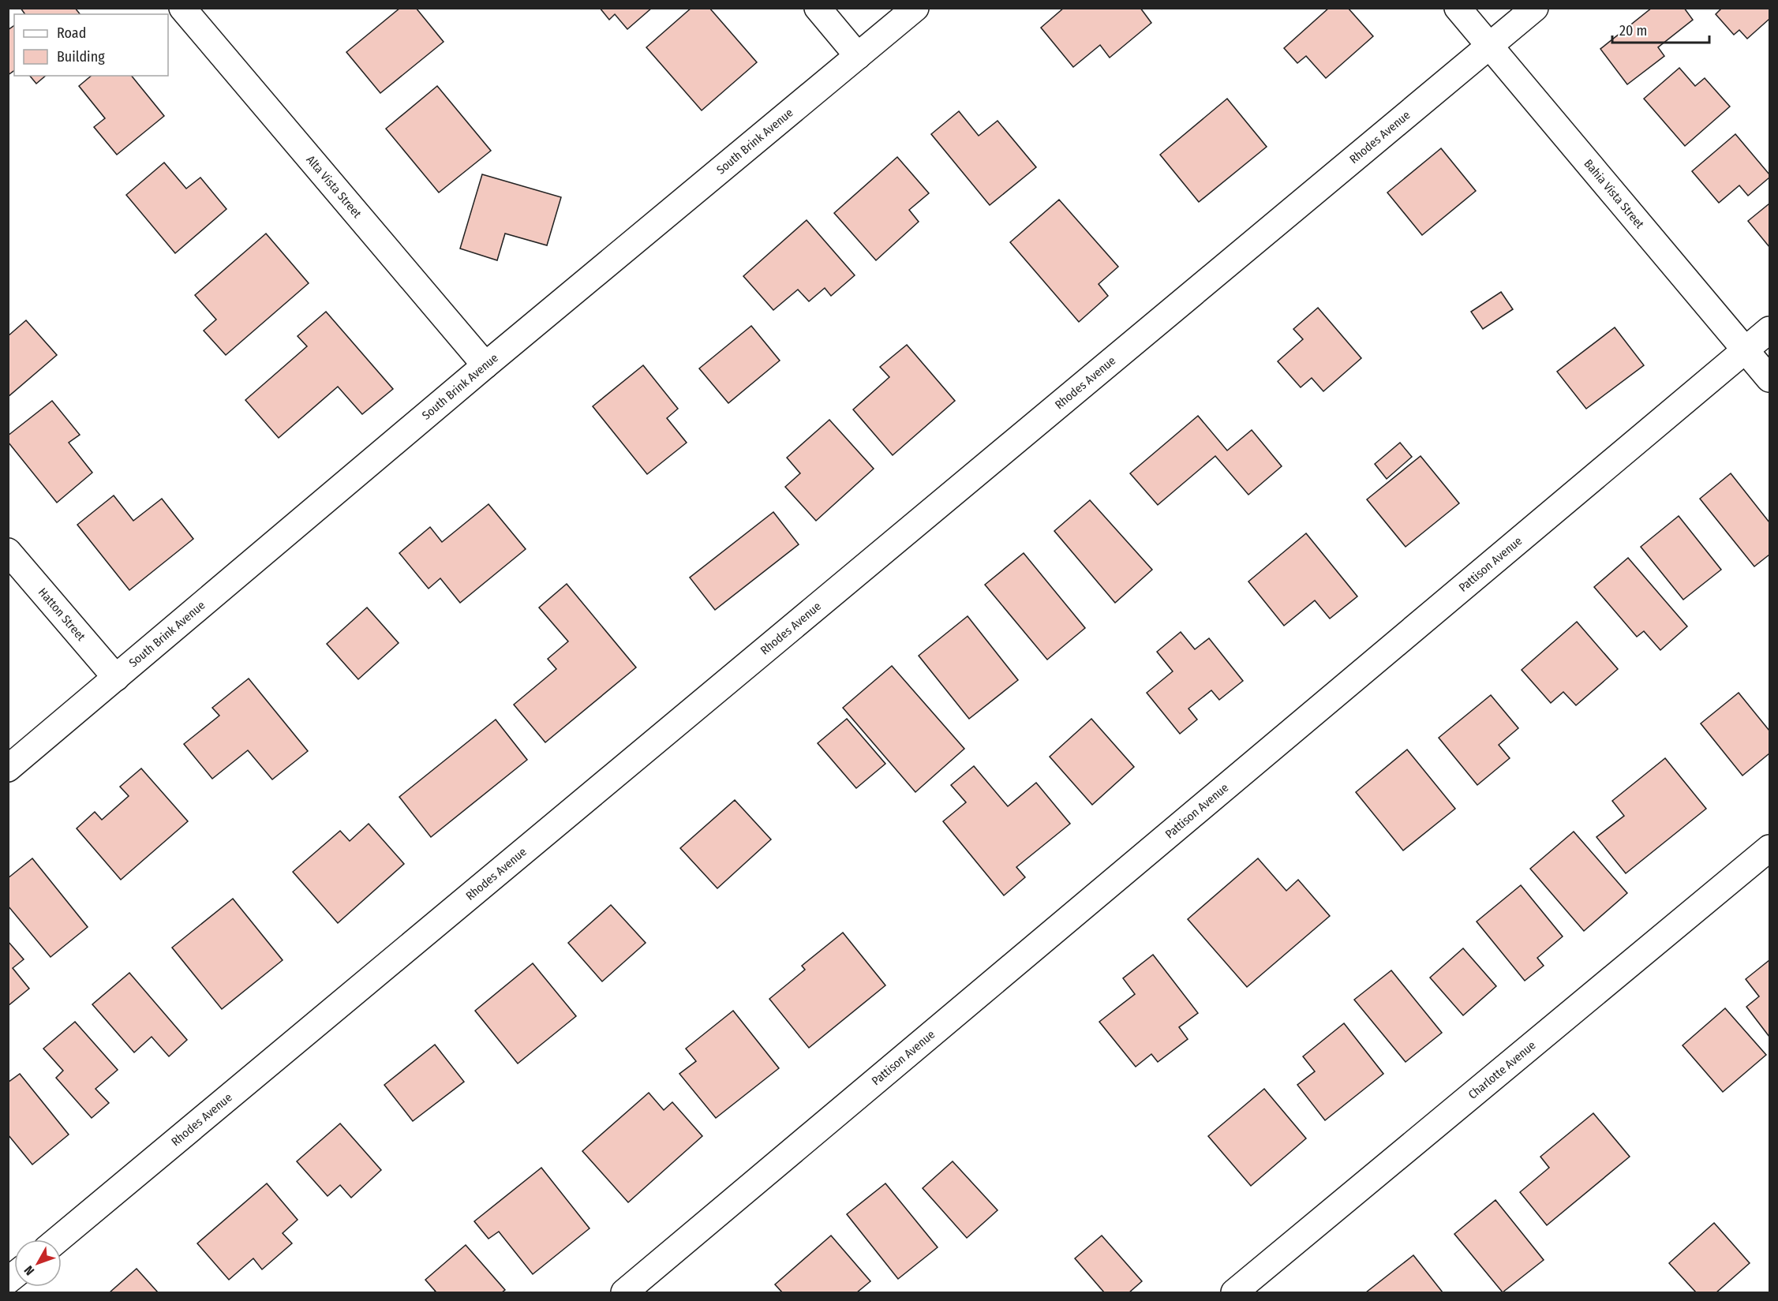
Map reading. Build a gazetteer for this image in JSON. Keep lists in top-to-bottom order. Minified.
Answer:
{"streets":{"street":["Rhodes Avenue","South Brink Avenue","Alta Vista Street","Bahia Vista Street","Pattison Avenue","Hatton Street","Charlotte Avenue"]},"crossings":[["Rhodes Avenue","Bahia Vista Street"],["South Brink Avenue","Alta Vista Street"],["South Brink Avenue","Hatton Street"],["Bahia Vista Street","Pattison Avenue"]],"legend":["Road","Building"],"scale_bar":"20 m","north":"bottom left"}
